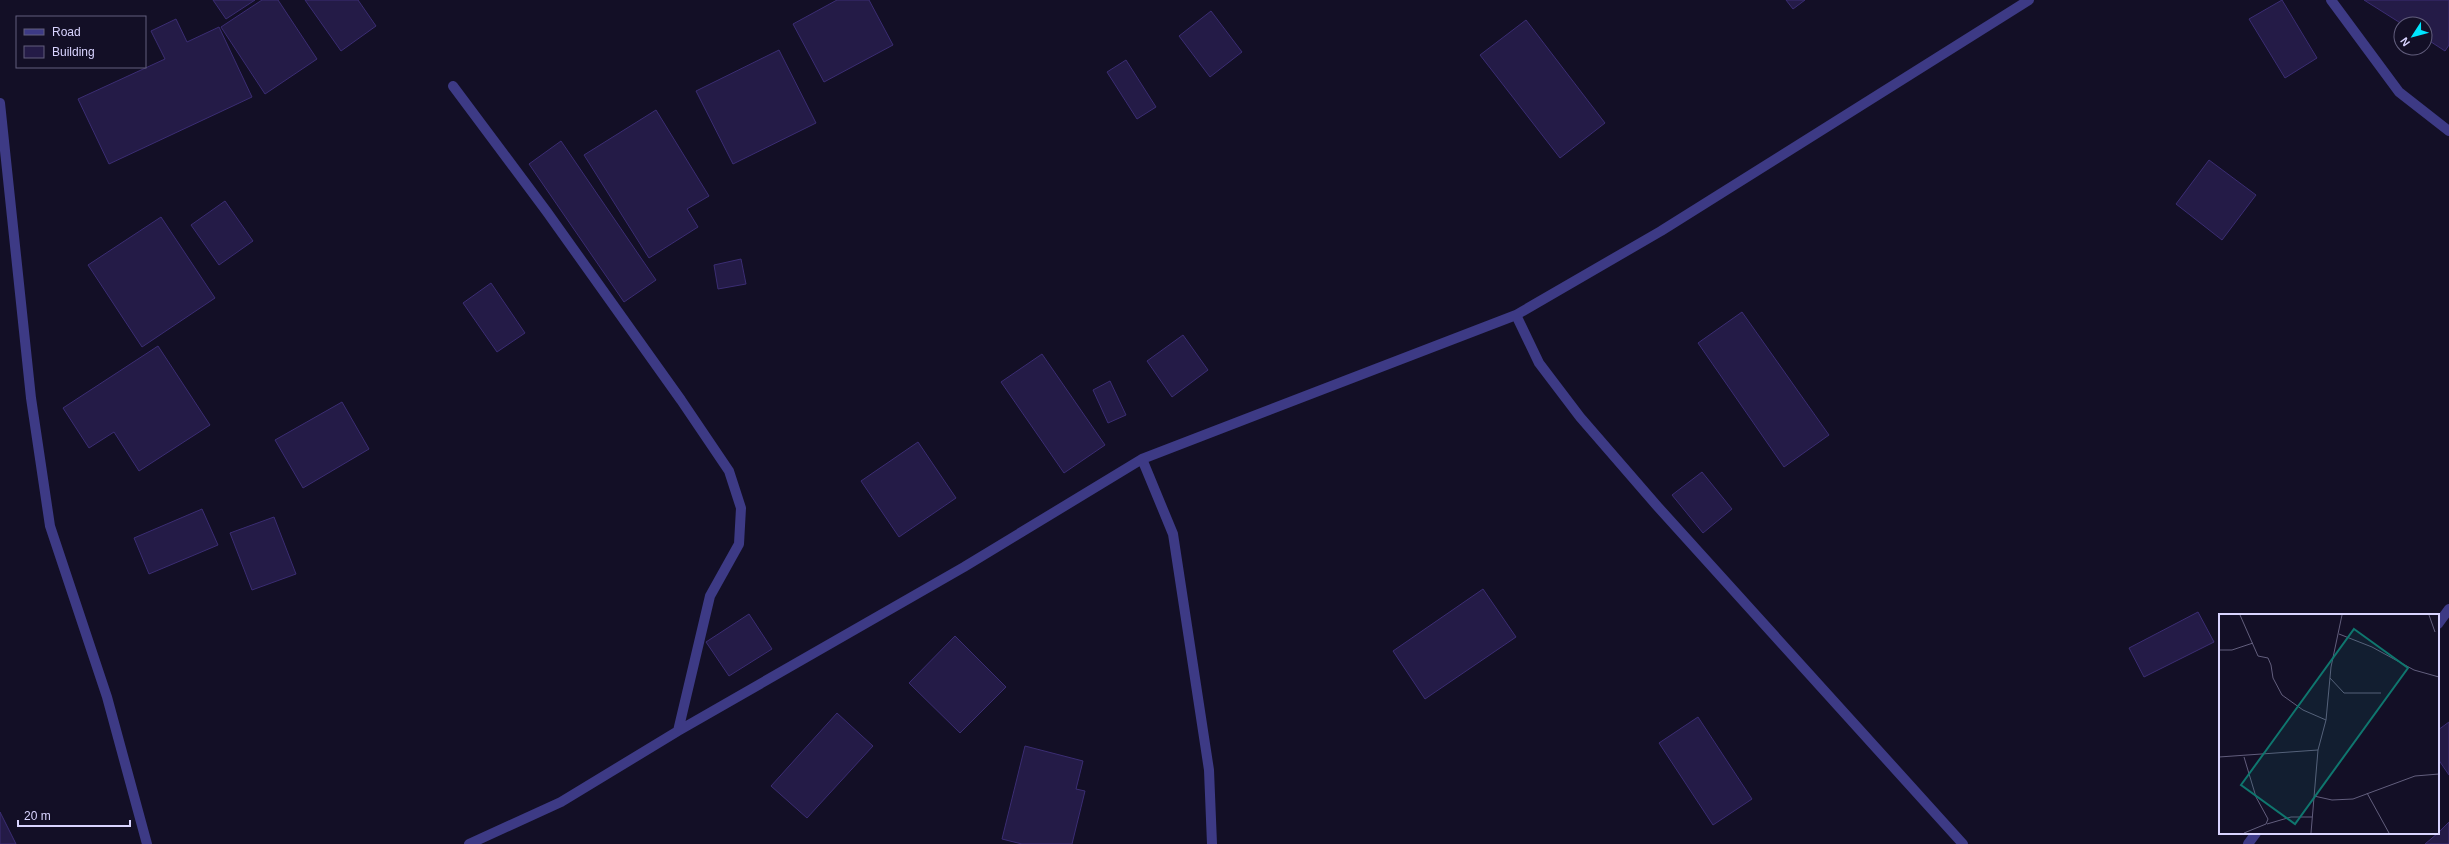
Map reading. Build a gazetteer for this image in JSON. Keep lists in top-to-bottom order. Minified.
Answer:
{"legend":["Road","Building"],"scale_bar":"20 m","north":"bottom left"}
